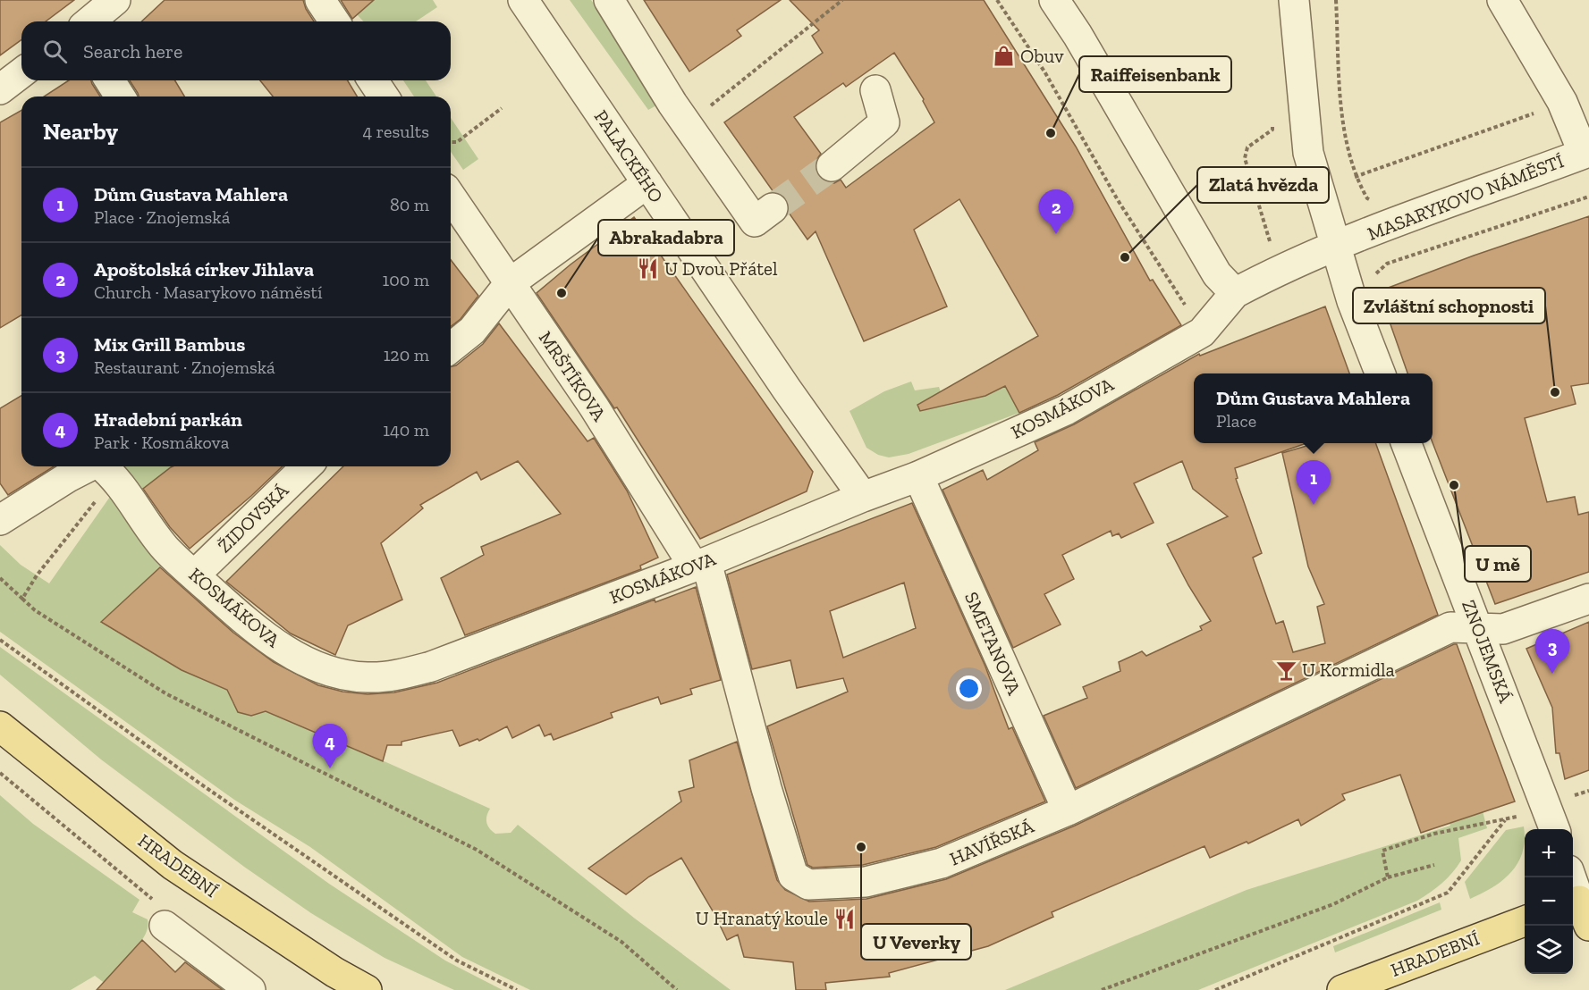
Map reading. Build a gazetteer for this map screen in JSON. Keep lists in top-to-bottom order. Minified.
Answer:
{"streets":{"main road":["HRADEBNÍ"],"street":["PALACKÉHO","MASARYKOVO NÁMĚSTÍ","MRŠTÍKOVA","KOSMÁKOVA","ŽIDOVSKÁ","SMETANOVA","ZNOJEMSKÁ","HAVÍŘSKÁ"]},"crossings":[["PALACKÉHO","KOSMÁKOVA"],["MASARYKOVO NÁMĚSTÍ","KOSMÁKOVA"],["MRŠTÍKOVA","KOSMÁKOVA"],["MRŠTÍKOVA","HAVÍŘSKÁ"],["KOSMÁKOVA","ŽIDOVSKÁ"],["KOSMÁKOVA","SMETANOVA"],["KOSMÁKOVA","HAVÍŘSKÁ"],["SMETANOVA","HAVÍŘSKÁ"],["ZNOJEMSKÁ","HAVÍŘSKÁ"]],"places":{"shop":["Obuv"],"other":["Raiffeisenbank","Zlatá hvězda","Abrakadabra","Zvláštní schopnosti","U mě","U Veverky"],"restaurant":["U Dvou Přátel","U Hranatý koule"],"bar":["U Kormidla"]},"page":{"search":"Search here","heading":["Nearby","4 results"],"list":[{"mark":"1","name":"Dům Gustava Mahlera","note":"Place · Znojemská","value":"80 m"},{"mark":"2","name":"Apoštolská církev Jihlava","note":"Church · Masarykovo náměstí","value":"100 m"},{"mark":"3","name":"Mix Grill Bambus","note":"Restaurant · Znojemská","value":"120 m"},{"mark":"4","name":"Hradební parkán","note":"Park · Kosmákova","value":"140 m"}],"pins":["2","1","3","4"],"popup":["Dům Gustava Mahlera","Place"],"map_buttons":["+","−"]}}
